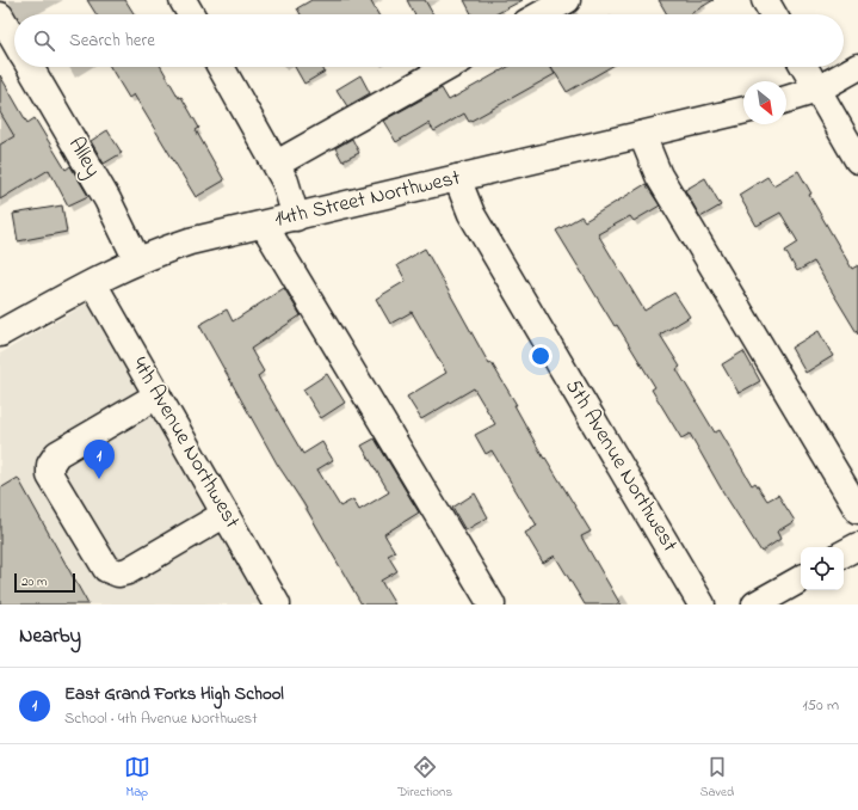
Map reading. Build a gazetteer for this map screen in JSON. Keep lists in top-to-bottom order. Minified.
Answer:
{"streets":{"street":["Alley","14th Street Northwest","4th Avenue Northwest","5th Avenue Northwest"]},"crossings":[["Alley","14th Street Northwest"],["14th Street Northwest","4th Avenue Northwest"],["14th Street Northwest","5th Avenue Northwest"]],"scale_bar":"20 m","north":"bottom right","page":{"search":"Search here","pins":"1","scale":"20 m","heading":"Nearby","list":[{"mark":"1","name":"East Grand Forks High School","note":"School · 4th Avenue Northwest","value":"150 m"}],"nav":["Map","Directions","Saved"]}}
